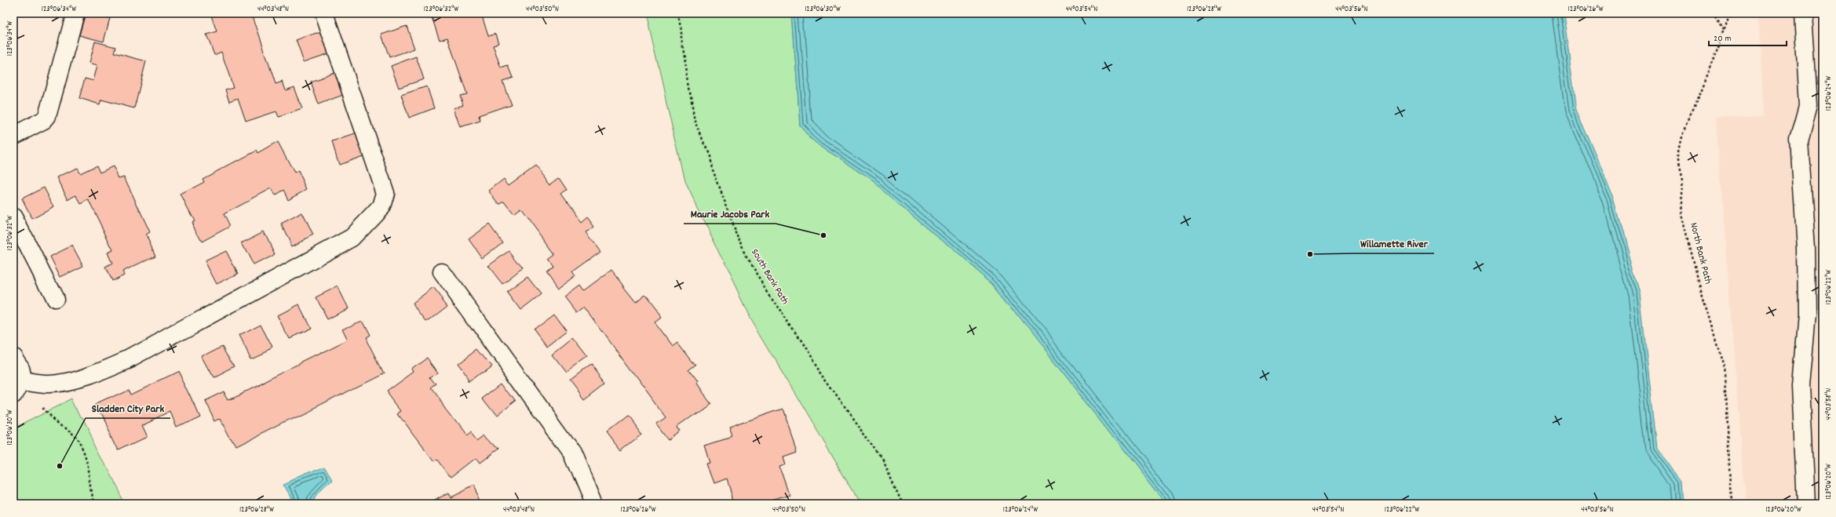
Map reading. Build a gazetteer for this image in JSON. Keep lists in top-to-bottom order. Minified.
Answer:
{"streets":{"path":["North Bank Path","South Bank Path"]},"places":["Maurie Jacobs Park","Willamette River","Sladden City Park"],"scale_bar":"20 m","coordinates":["123°06'34\"W","44°03'48\"N","123°06'32\"W","44°03'50\"N","123°06'30\"W","44°03'54\"N","123°06'28\"W","44°03'56\"N","123°06'26\"W","123°06'24\"W","123°06'22\"W","44°03'58\"N","123°06'20\"W"]}
